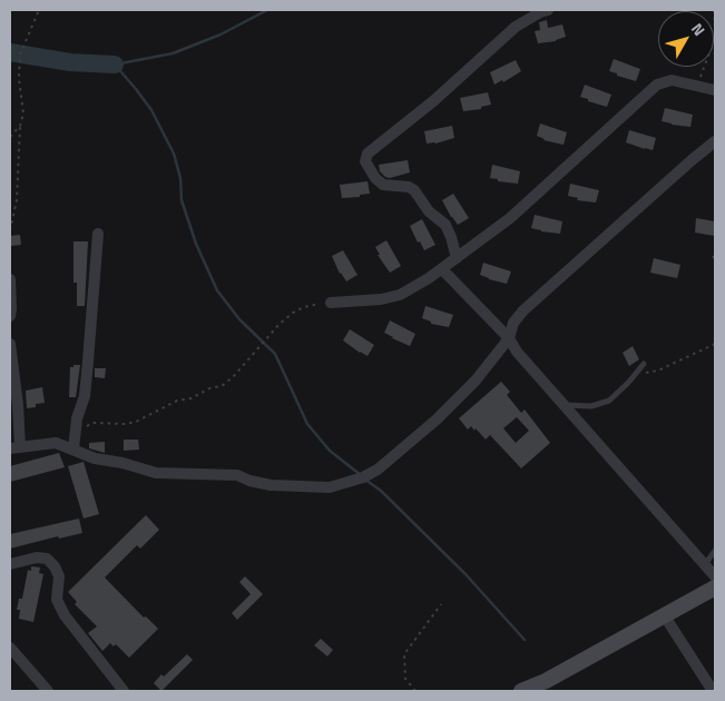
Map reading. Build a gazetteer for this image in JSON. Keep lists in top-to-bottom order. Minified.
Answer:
{"north":"top right"}
